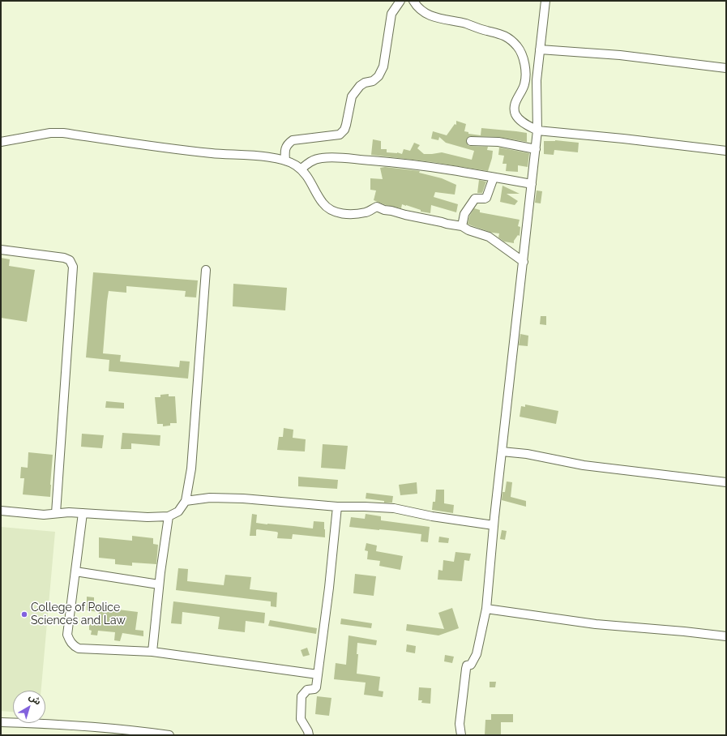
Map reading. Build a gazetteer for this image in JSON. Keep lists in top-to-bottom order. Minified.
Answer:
{"places":["College of Police Sciences and Law"],"north":"top right"}
